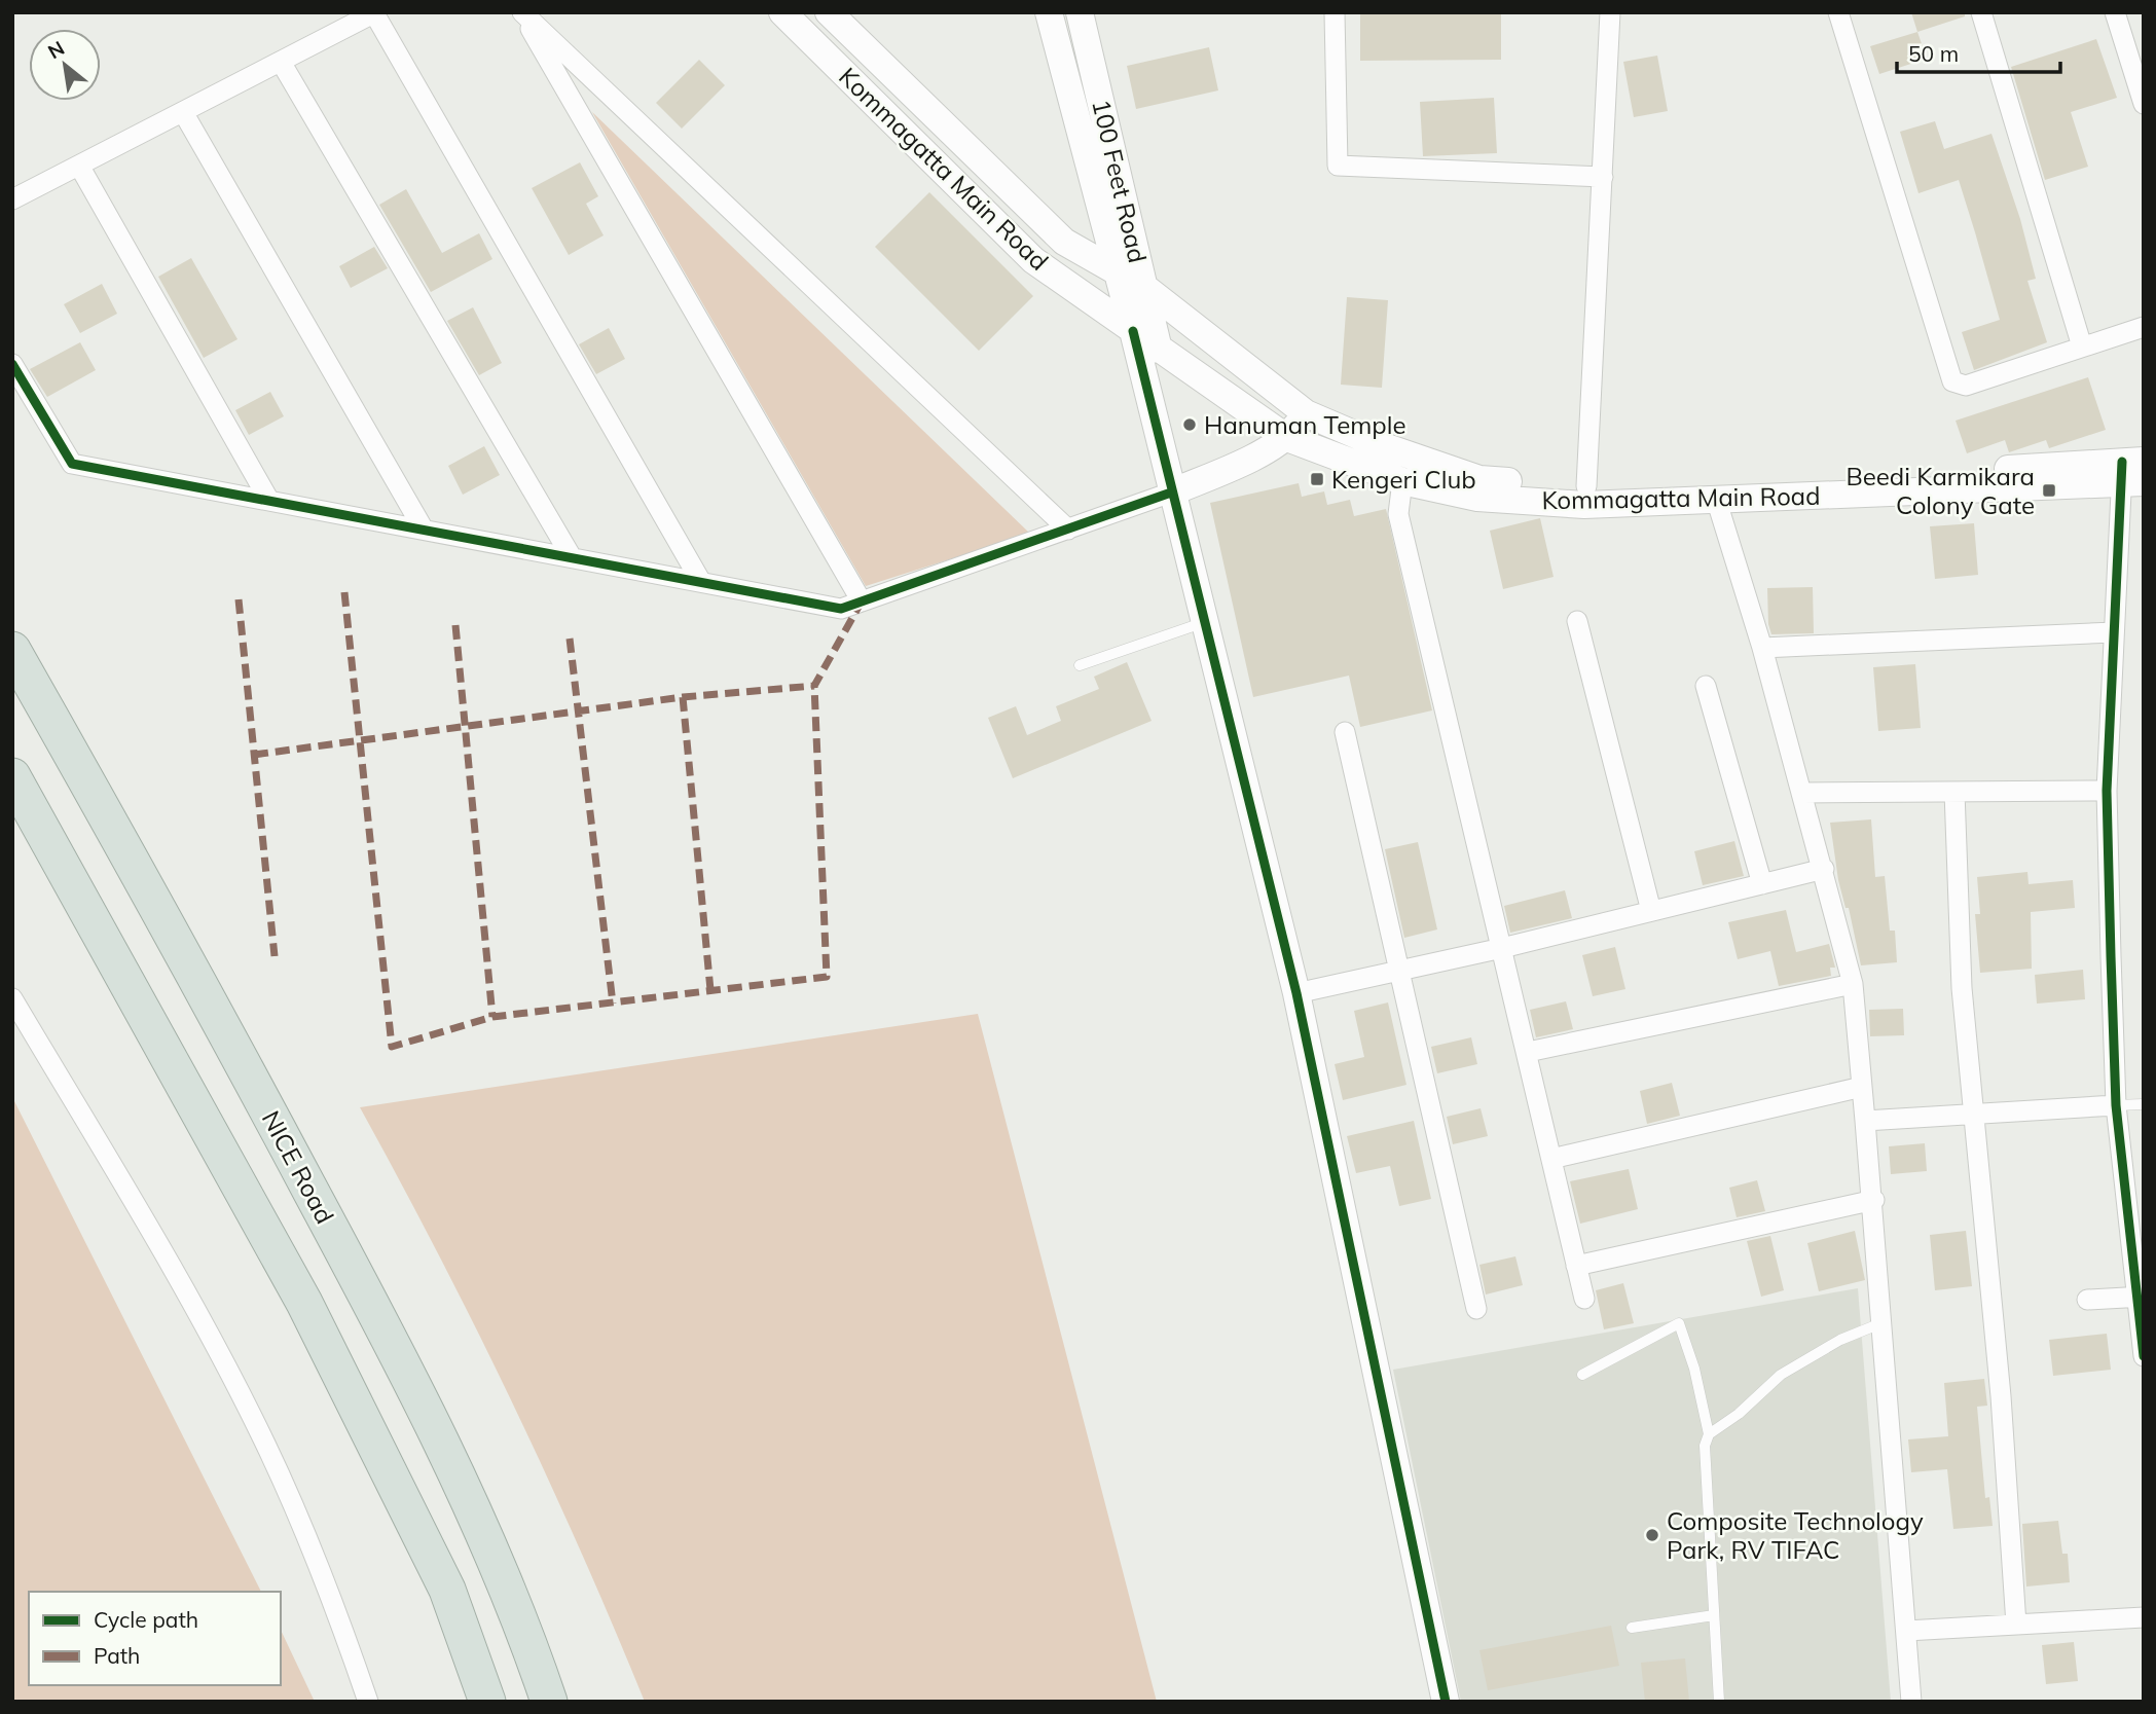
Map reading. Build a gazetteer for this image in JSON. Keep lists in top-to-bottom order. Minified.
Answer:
{"streets":{"highway":["NICE Road"],"main road":["Kommagatta Main Road","100 Feet Road"]},"crossings":[["Kommagatta Main Road","100 Feet Road"]],"places":{"other":["Hanuman Temple","Composite Technology Park, RV TIFAC"],"transit":["Kengeri Club","Beedi Karmikara Colony Gate"]},"legend":["Cycle path","Path"],"scale_bar":"50 m","north":"top left"}
